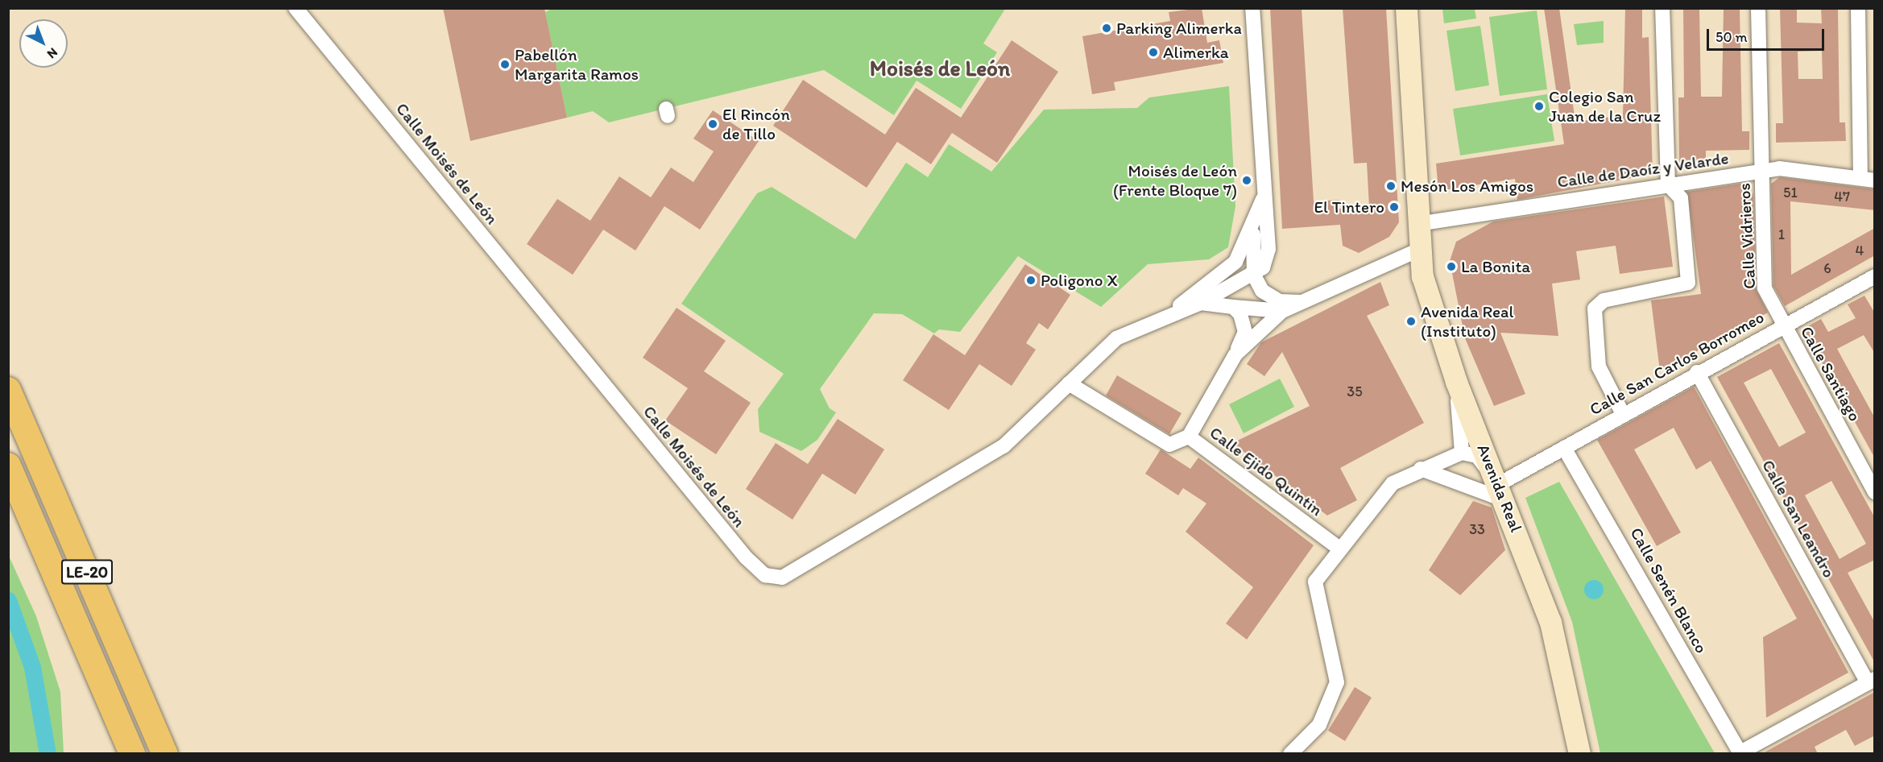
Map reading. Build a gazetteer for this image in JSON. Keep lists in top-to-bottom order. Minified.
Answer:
{"streets":{"highway":["LE-20"],"main road":["Avenida Real"],"street":["Calle Moisés de León","Calle de Daoíz y Velarde","Calle Vidrieros","Calle San Carlos Borromeo","Calle Santiago","Calle Ejido Quintin","Calle San Leandro","Calle Senén Blanco"]},"crossings":[["Calle Moisés de León","Calle Ejido Quintin"],["Calle de Daoíz y Velarde","Calle Vidrieros"],["Calle de Daoíz y Velarde","Avenida Real"],["Calle Vidrieros","Calle San Carlos Borromeo"],["Calle Vidrieros","Calle Santiago"],["Calle San Carlos Borromeo","Calle Santiago"],["Calle San Carlos Borromeo","Avenida Real"],["Calle San Carlos Borromeo","Calle San Leandro"],["Calle San Carlos Borromeo","Calle Senén Blanco"]],"districts":["Moisés de León"],"places":["Parking Alimerka","Alimerka","Pabellón Margarita Ramos","Colegio San Juan de la Cruz","El Rincón de Tillo","Moisés de León (Frente Bloque 7)","Mesón Los Amigos","El Tintero","La Bonita","Poligono X","Avenida Real (Instituto)"],"house_numbers":["51","47","1","4","6","35","33"],"scale_bar":"50 m","north":"bottom right"}
